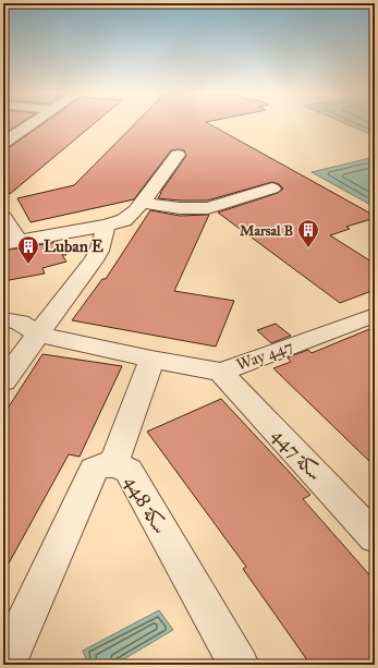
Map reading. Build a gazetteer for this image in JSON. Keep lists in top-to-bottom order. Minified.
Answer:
{"streets":{"street":["Way 447","سكة 447","سكة 448"]},"crossings":[["Way 447","سكة 447"]],"places":{"building":["Marsal B","Luban E"]}}
